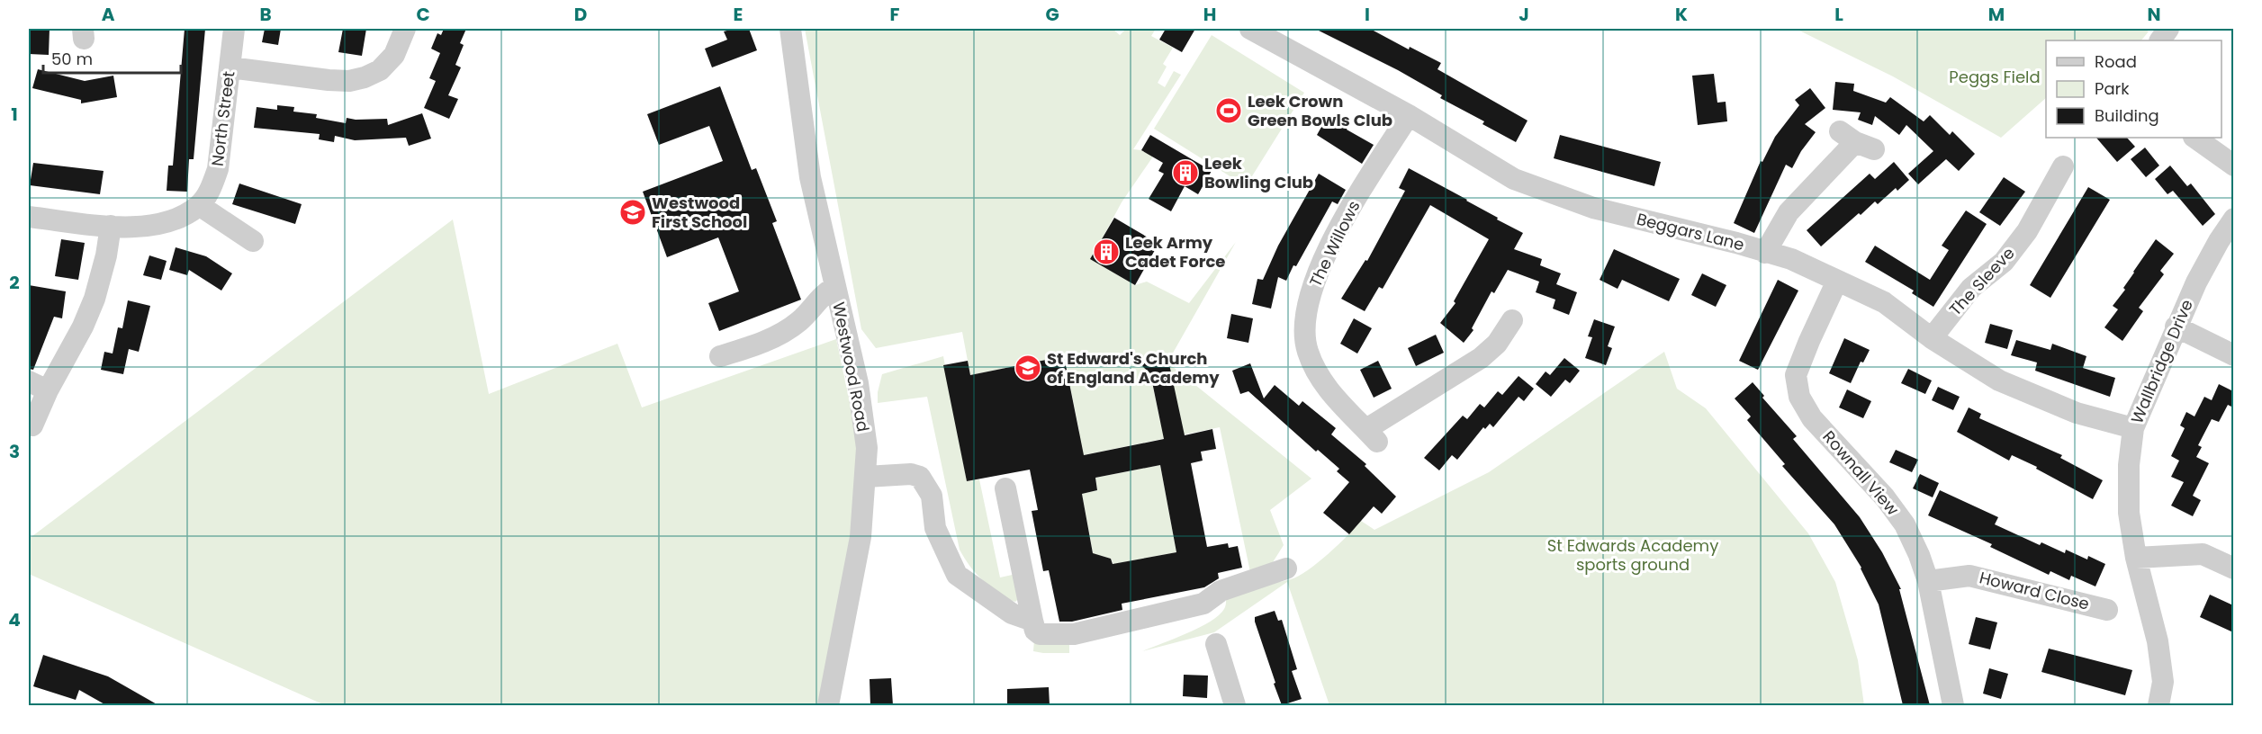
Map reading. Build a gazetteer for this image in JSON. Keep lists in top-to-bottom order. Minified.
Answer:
{"streets":{"street":["North Street","Beggars Lane","The Willows","The Sleeve","Wallbridge Drive","Westwood Road","Rownall View","Howard Close"]},"crossings":[["Beggars Lane","The Willows"],["Beggars Lane","The Sleeve"],["Beggars Lane","Wallbridge Drive"],["Beggars Lane","Rownall View"],["Rownall View","Howard Close"]],"parks":["Peggs Field","St Edwards Academy sports ground"],"places":{"sports":["Leek Crown Green Bowls Club"],"building":["Leek Bowling Club","Leek Army Cadet Force"],"school or university":["Westwood First School","St Edward's Church of England Academy"]},"legend":["Road","Park","Building"],"scale_bar":"50 m","grid":{"columns":["A","B","C","D","E","F","G","H","I","J","K","L","M","N"],"rows":["1","2","3","4"]}}
